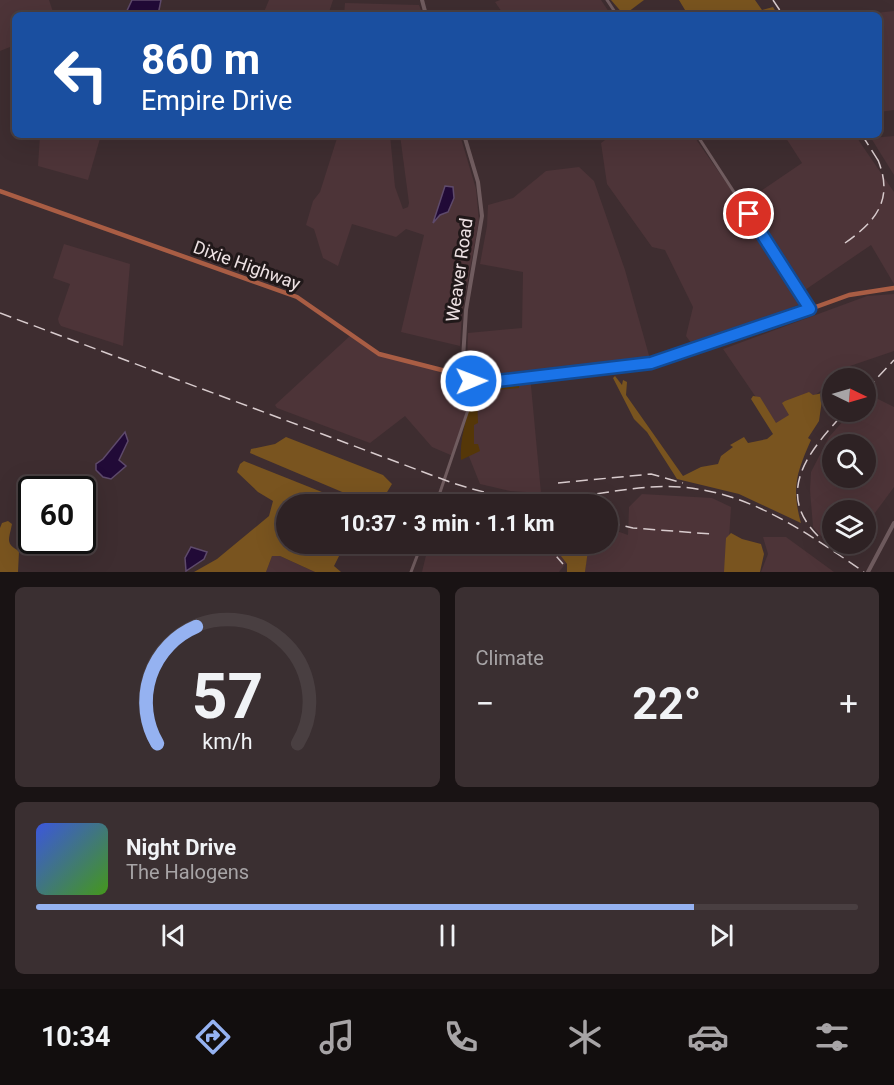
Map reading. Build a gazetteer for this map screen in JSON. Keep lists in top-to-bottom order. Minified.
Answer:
{"streets":{"main road":["Dixie Highway","Weaver Road"]},"crossings":[["Dixie Highway","Weaver Road"]],"north":"right","page":{"turn":["860 m","Empire Drive"],"limit":"60","trip":"10:37 · 3 min · 1.1 km","tile":"Climate","heat":["−","22°","+"],"song":["Night Drive","The Halogens"],"tabs":"10:34","gauge":["57","km/h"]}}
